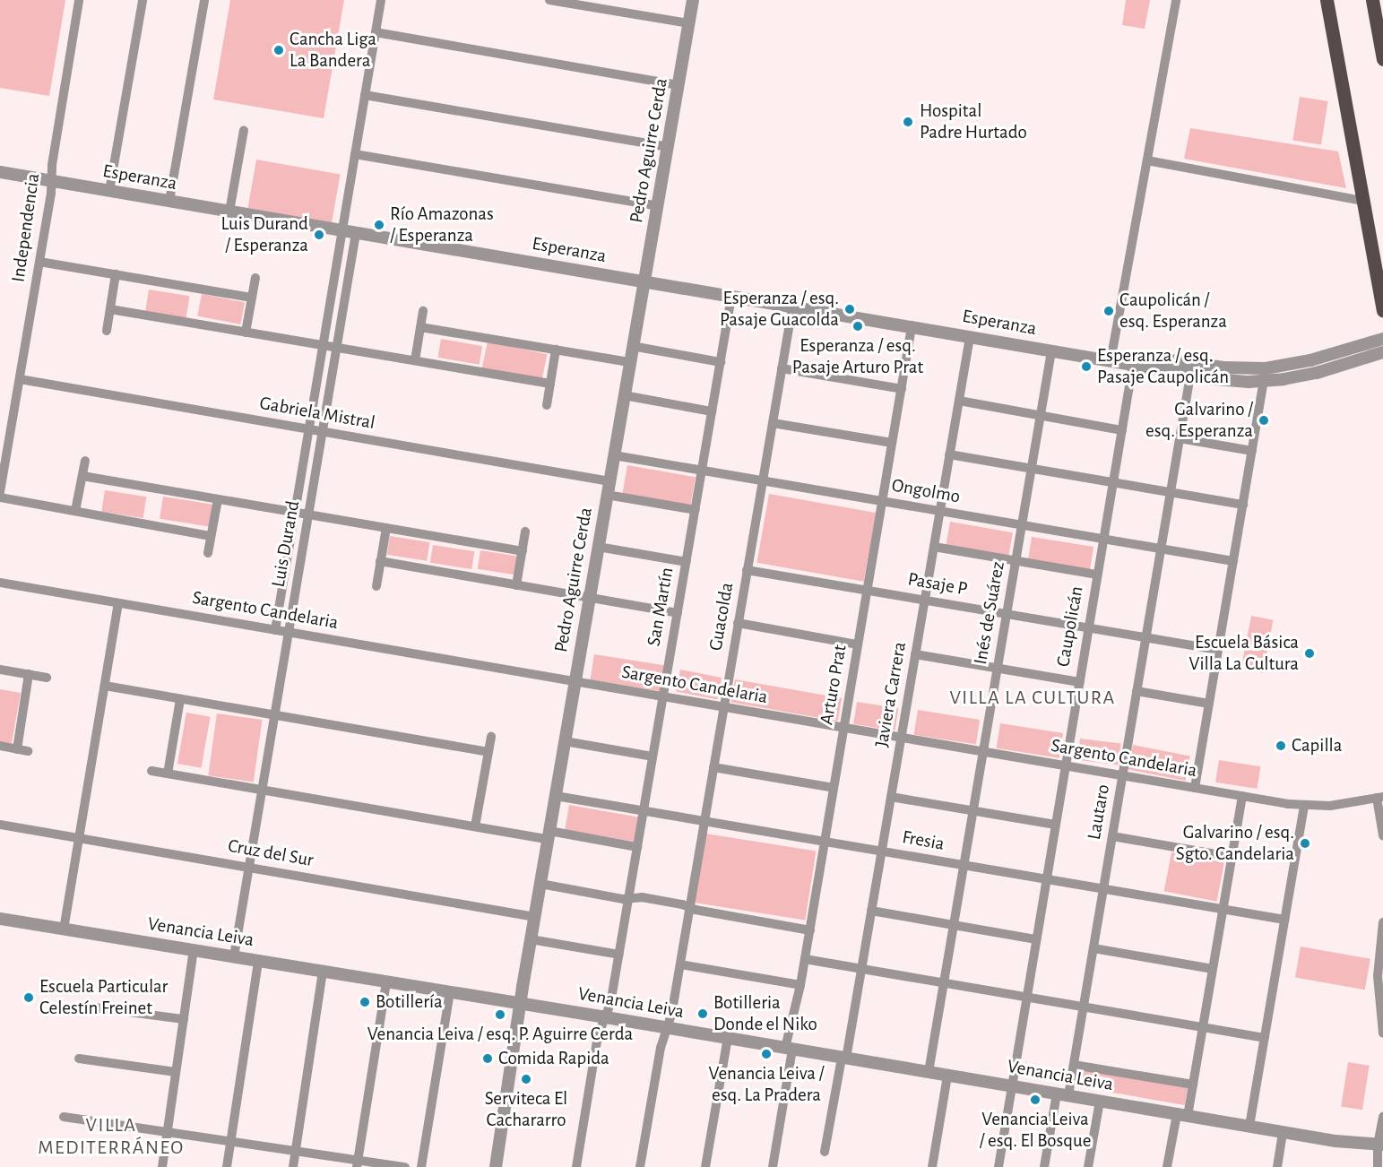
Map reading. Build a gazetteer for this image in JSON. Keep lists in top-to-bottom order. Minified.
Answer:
{"streets":{"street":["Pedro Aguirre Cerda","Esperanza","Independencia","Gabriela Mistral","Ongolmo","Luis Durand","Pasaje P","San Martín","Sargento Candelaria","Inés de Suárez","Guacolda","Caupolicán","Arturo Prat","Javiera Carrera","Lautaro","Fresia","Cruz del Sur","Venancia Leiva"]},"crossings":[["Pedro Aguirre Cerda","Esperanza"],["Pedro Aguirre Cerda","Gabriela Mistral"],["Pedro Aguirre Cerda","Ongolmo"],["Pedro Aguirre Cerda","Sargento Candelaria"],["Pedro Aguirre Cerda","Fresia"],["Pedro Aguirre Cerda","Cruz del Sur"],["Pedro Aguirre Cerda","Venancia Leiva"],["Esperanza","Independencia"],["Esperanza","Luis Durand"],["Esperanza","San Martín"],["Esperanza","Inés de Suárez"],["Esperanza","Guacolda"],["Esperanza","Caupolicán"],["Esperanza","Arturo Prat"],["Esperanza","Javiera Carrera"],["Esperanza","Lautaro"],["Independencia","Gabriela Mistral"],["Gabriela Mistral","Luis Durand"],["Ongolmo","San Martín"],["Ongolmo","Inés de Suárez"],["Ongolmo","Guacolda"],["Ongolmo","Caupolicán"],["Ongolmo","Arturo Prat"],["Ongolmo","Javiera Carrera"],["Ongolmo","Lautaro"],["Luis Durand","Sargento Candelaria"],["Luis Durand","Cruz del Sur"],["Luis Durand","Venancia Leiva"],["Pasaje P","Inés de Suárez"],["Pasaje P","Guacolda"],["Pasaje P","Caupolicán"],["Pasaje P","Arturo Prat"],["Pasaje P","Javiera Carrera"],["Pasaje P","Lautaro"],["San Martín","Sargento Candelaria"],["San Martín","Fresia"],["San Martín","Venancia Leiva"],["Sargento Candelaria","Inés de Suárez"],["Sargento Candelaria","Guacolda"],["Sargento Candelaria","Caupolicán"],["Sargento Candelaria","Arturo Prat"],["Sargento Candelaria","Javiera Carrera"],["Sargento Candelaria","Lautaro"],["Inés de Suárez","Fresia"],["Inés de Suárez","Venancia Leiva"],["Guacolda","Fresia"],["Guacolda","Venancia Leiva"],["Caupolicán","Fresia"],["Caupolicán","Venancia Leiva"],["Arturo Prat","Fresia"],["Arturo Prat","Venancia Leiva"],["Javiera Carrera","Fresia"],["Javiera Carrera","Venancia Leiva"],["Lautaro","Fresia"],["Lautaro","Venancia Leiva"]],"districts":["VILLA LA CULTURA","VILLA MEDITERRÁNEO"],"places":["Cancha Liga La Bandera","Hospital Padre Hurtado","Río Amazonas / Esperanza","Luis Durand / Esperanza","Esperanza / esq. Pasaje Guacolda","Caupolicán / esq. Esperanza","Esperanza / esq. Pasaje Arturo Prat","Esperanza / esq. Pasaje Caupolicán","Galvarino / esq. Esperanza","Escuela Básica Villa La Cultura","Capilla","Galvarino / esq. Sgto. Candelaria","Escuela Particular Celestín Freinet","Botillería","Botilleria Donde el Niko","Venancia Leiva / esq. P. Aguirre Cerda","Venancia Leiva / esq. La Pradera","Comida Rapida","Serviteca El Cachararro","Venancia Leiva / esq. El Bosque"]}
